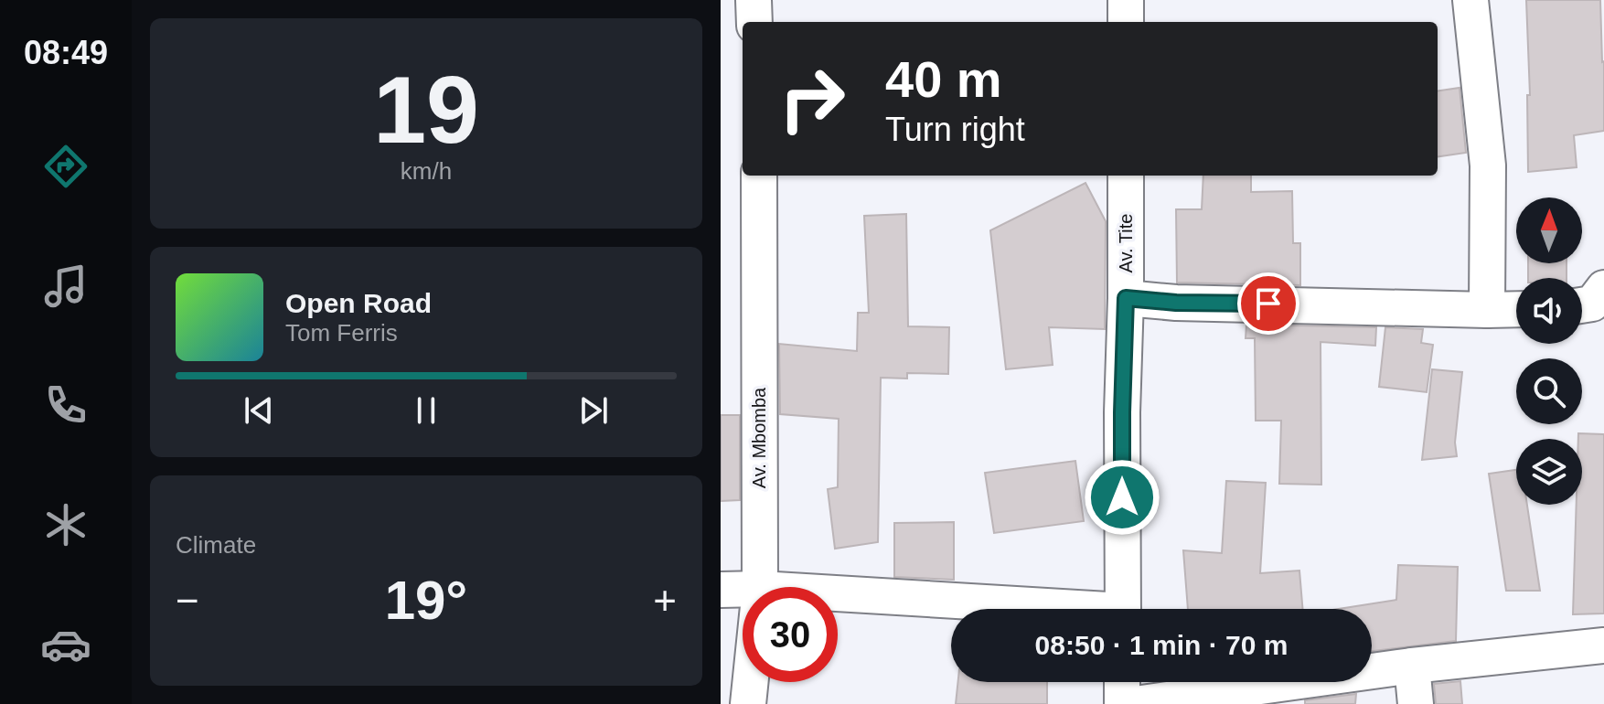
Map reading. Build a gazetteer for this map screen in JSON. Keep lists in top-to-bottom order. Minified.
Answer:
{"streets":{"street":["Av. Tite","Av. Mbomba"]},"north":"top","page":{"tabs":"08:49","tile":[["19","km/h"],"Climate"],"turn":["40 m","Turn right"],"song":["Open Road","Tom Ferris"],"heat":["−","19°","+"],"limit":"30","trip":"08:50 · 1 min · 70 m"}}
